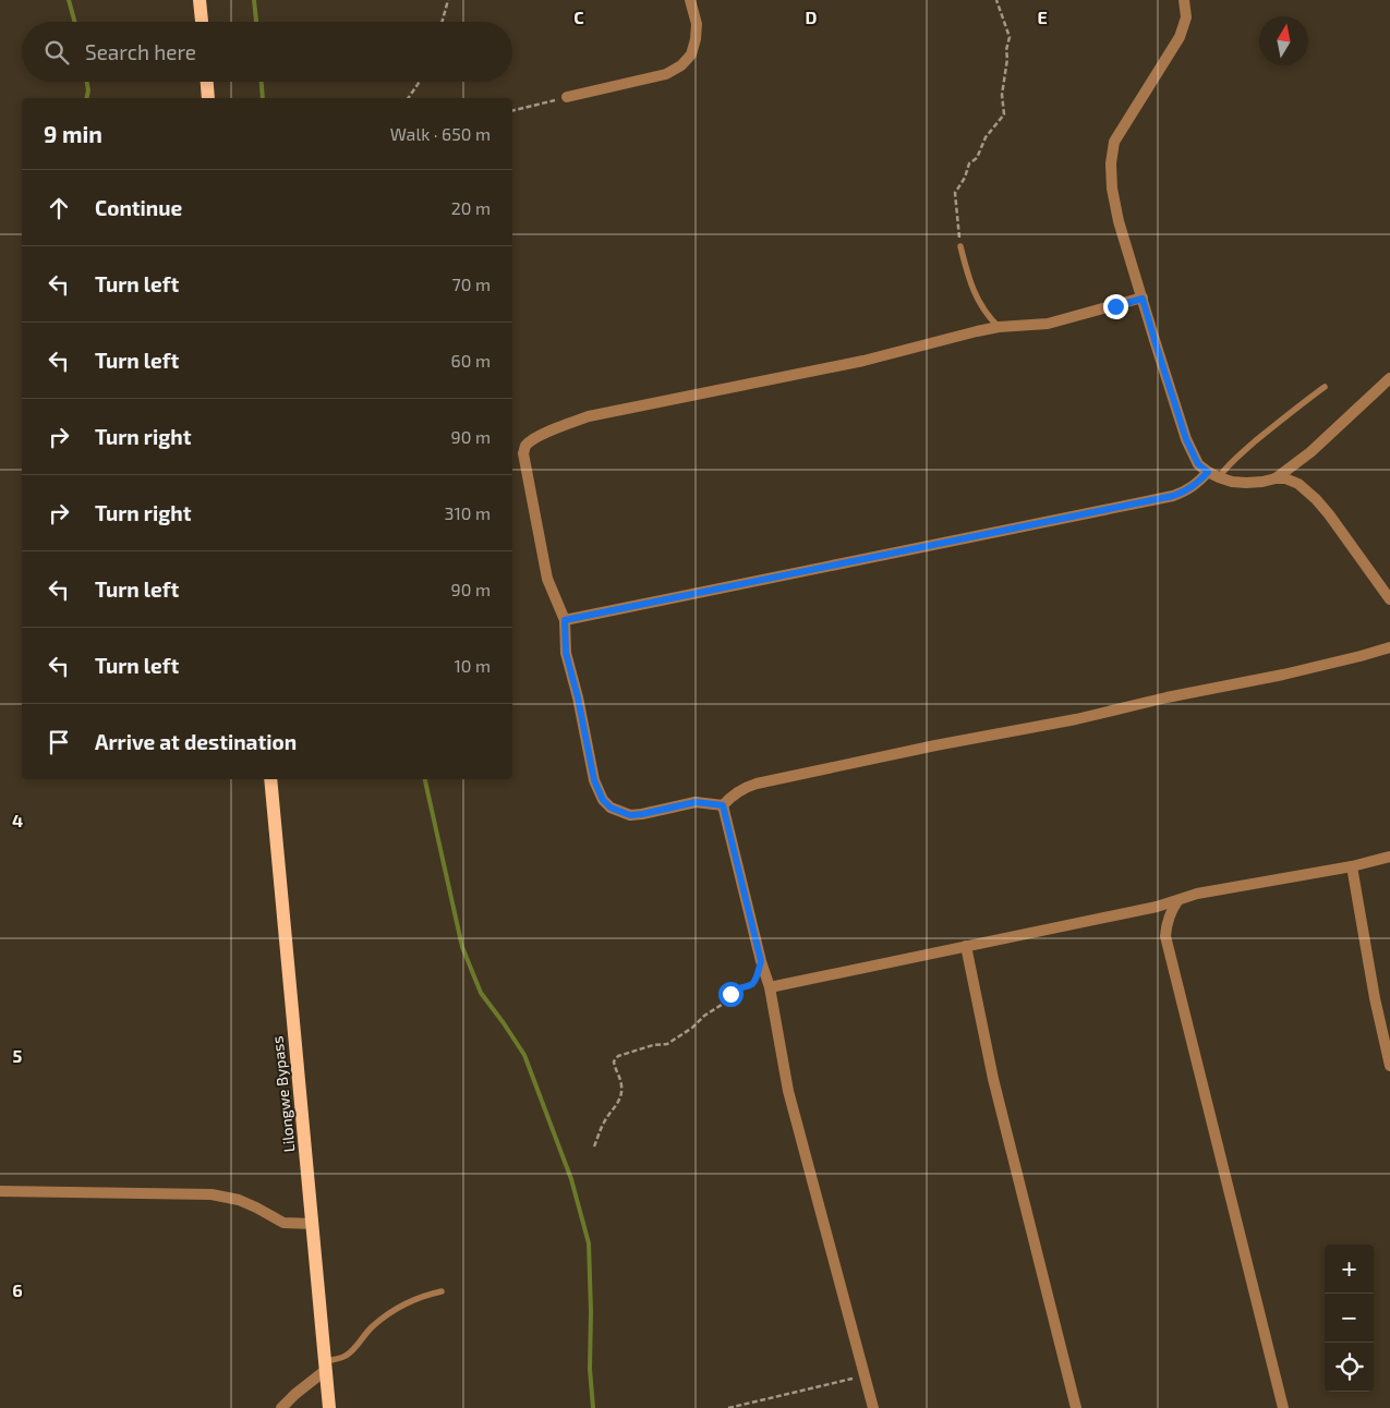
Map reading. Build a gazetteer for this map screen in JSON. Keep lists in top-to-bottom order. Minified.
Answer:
{"streets":{"main road":["Lilongwe Bypass"]},"north":"top","page":{"search":"Search here","heading":["9 min","Walk · 650 m"],"list":[["Continue","20 m"],["Turn left","70 m"],["Turn left","60 m"],["Turn right","90 m"],["Turn right","310 m"],["Turn left","90 m"],["Turn left","10 m"],"Arrive at destination"],"map_buttons":["+","−"]},"grid":{"columns":["C","D","E"],"rows":["4","5","6"]}}
